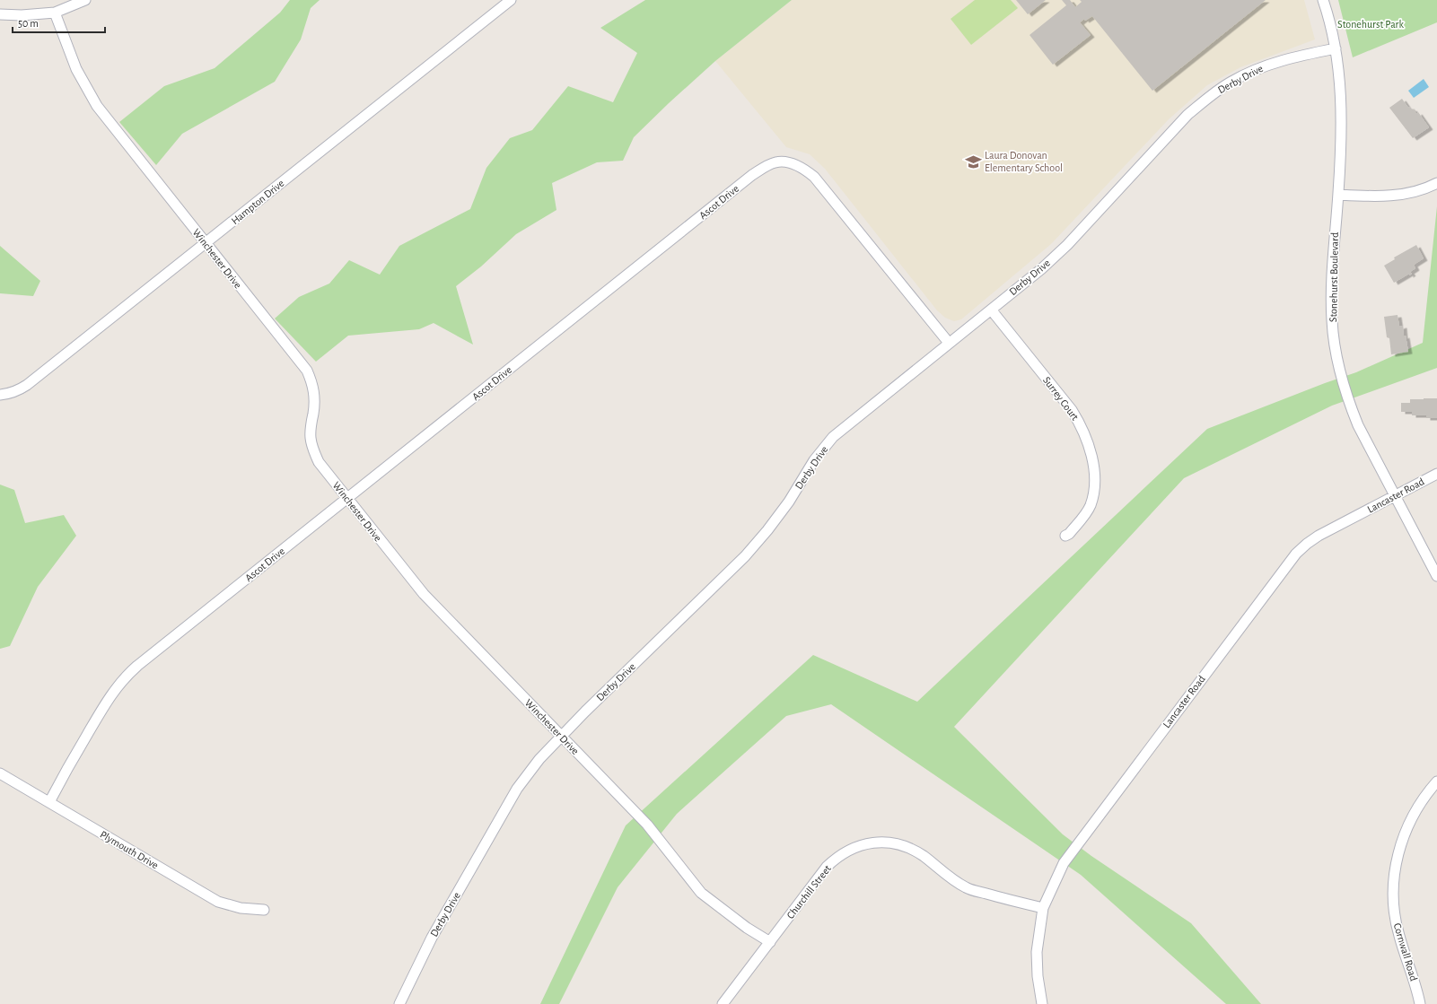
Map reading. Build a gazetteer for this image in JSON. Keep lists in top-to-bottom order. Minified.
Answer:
{"streets":{"street":["Derby Drive","Hampton Drive","Ascot Drive","Winchester Drive","Stonehurst Boulevard","Surrey Court","Lancaster Road","Plymouth Drive","Churchill Street","Cornwall Road"]},"crossings":[["Derby Drive","Ascot Drive"],["Derby Drive","Winchester Drive"],["Derby Drive","Stonehurst Boulevard"],["Derby Drive","Surrey Court"],["Hampton Drive","Winchester Drive"],["Ascot Drive","Winchester Drive"],["Ascot Drive","Plymouth Drive"],["Winchester Drive","Churchill Street"],["Stonehurst Boulevard","Lancaster Road"],["Lancaster Road","Churchill Street"]],"parks":["Stonehurst Park"],"places":{"school or university":["Laura Donovan Elementary School"]},"scale_bar":"50 m"}
